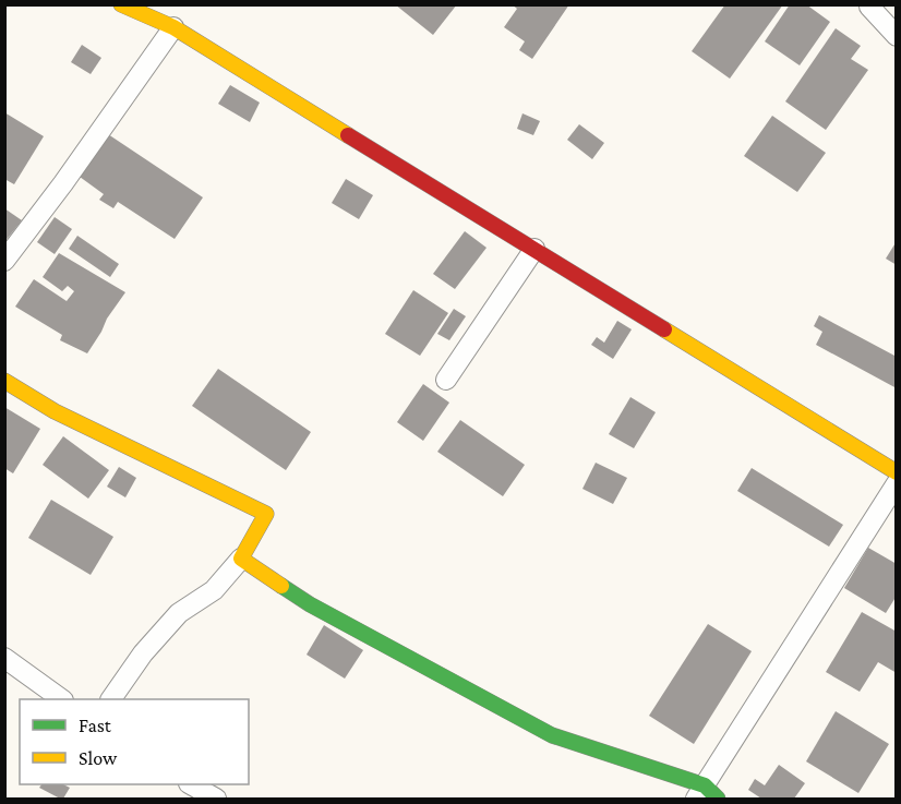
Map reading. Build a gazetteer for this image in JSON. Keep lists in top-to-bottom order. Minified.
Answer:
{"legend":["Fast","Slow"]}
